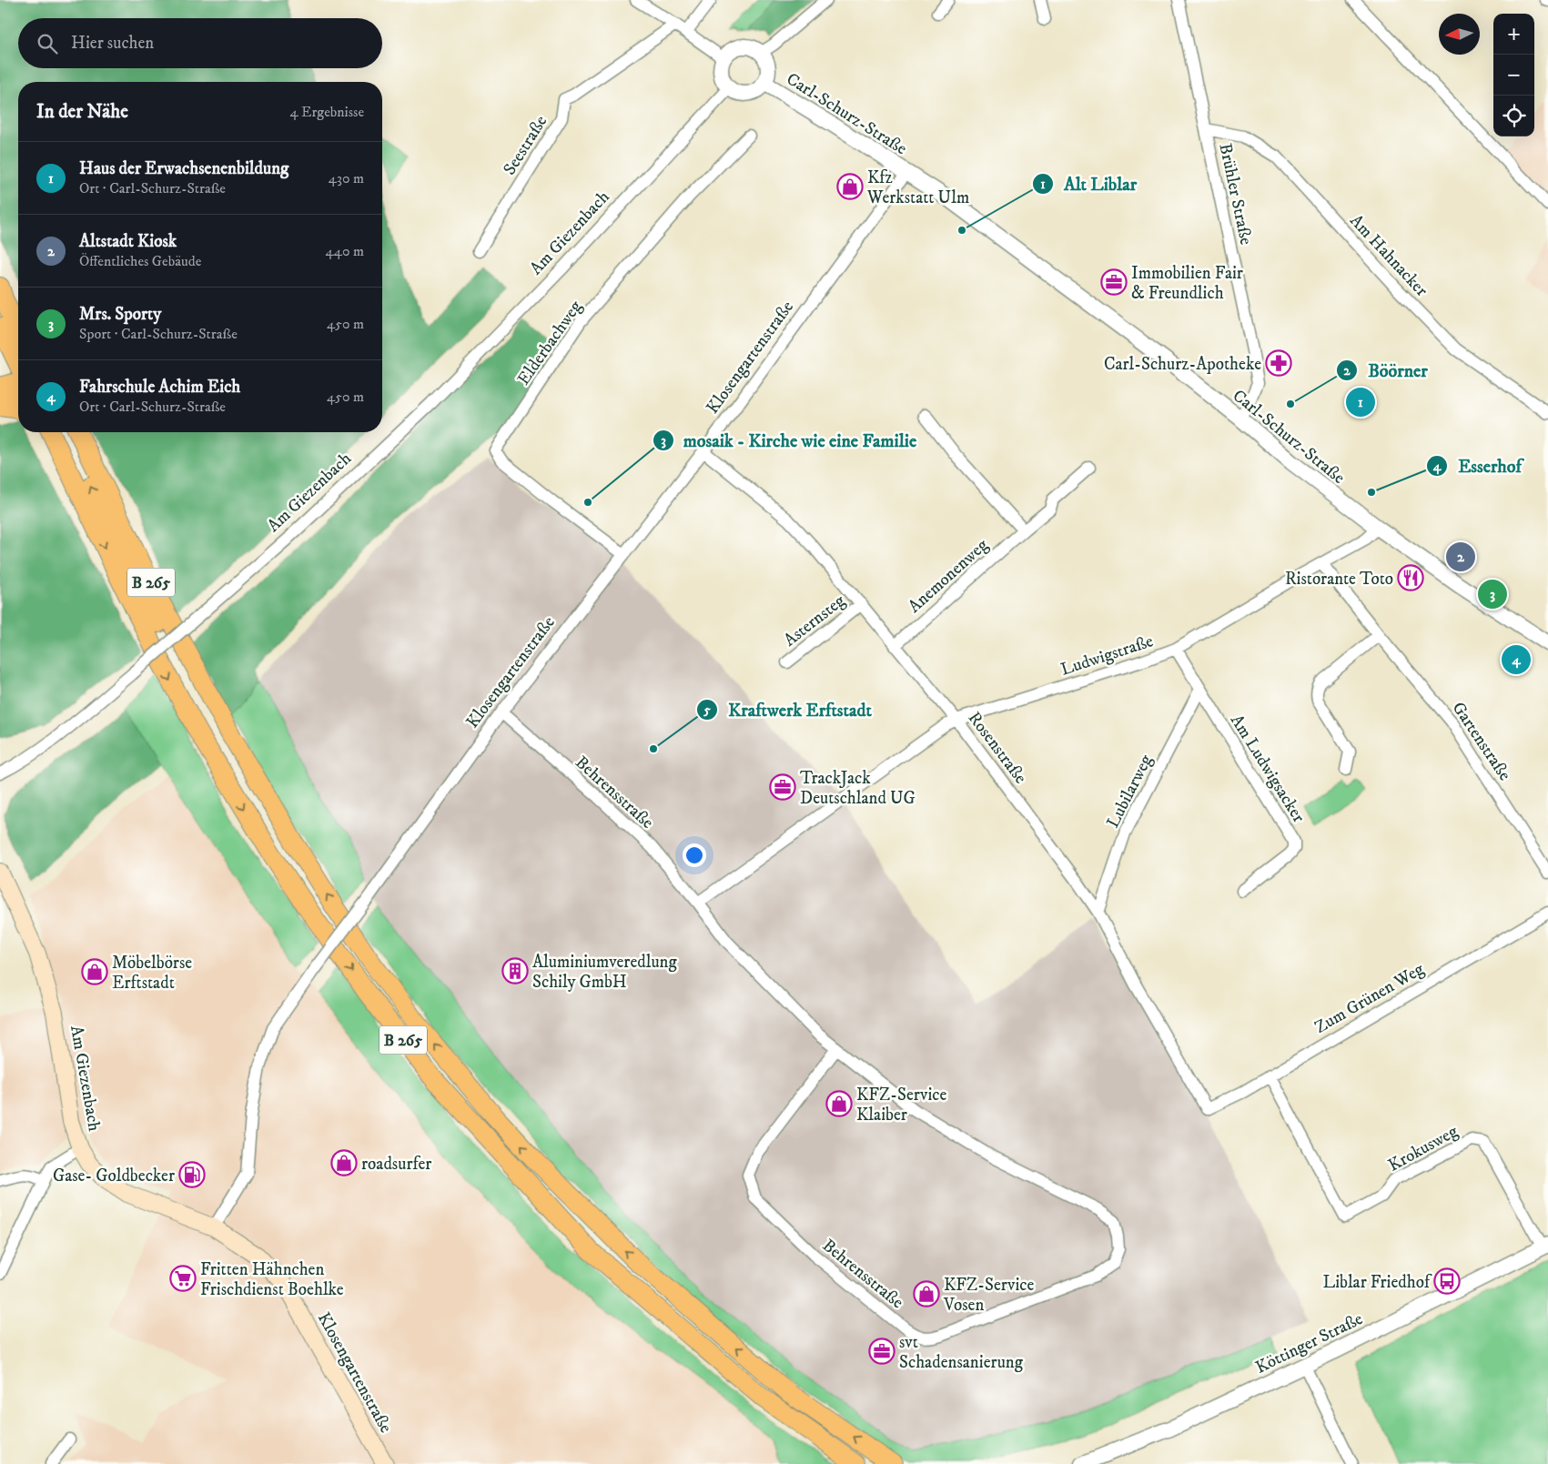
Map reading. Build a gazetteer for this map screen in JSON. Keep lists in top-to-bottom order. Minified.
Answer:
{"streets":{"main road":["Am Giezenbach","Klosengartenstraße","B 265"],"street":["Carl-Schurz-Straße","Seestraße","Brühler Straße","Am Hahnacker","Elderbachweg","Anemonenweg","Asternsteg","Ludwigstraße","Gartenstraße","Rosenstraße","Am Ludwigsacker","Lubilarweg","Behrensstraße","Zum Grünen Weg","Krokusweg","Köttinger Straße"]},"crossings":[["Carl-Schurz-Straße","Brühler Straße"],["Carl-Schurz-Straße","Am Giezenbach"],["Carl-Schurz-Straße","Klosengartenstraße"],["Carl-Schurz-Straße","Ludwigstraße"],["Brühler Straße","Am Hahnacker"],["Am Giezenbach","Klosengartenstraße"],["Elderbachweg","Klosengartenstraße"],["Klosengartenstraße","Rosenstraße"],["Klosengartenstraße","Behrensstraße"],["Anemonenweg","Rosenstraße"],["Asternsteg","Rosenstraße"],["Ludwigstraße","Gartenstraße"],["Ludwigstraße","Rosenstraße"],["Ludwigstraße","Am Ludwigsacker"],["Ludwigstraße","Behrensstraße"],["Rosenstraße","Lubilarweg"],["Rosenstraße","Zum Grünen Weg"],["Am Ludwigsacker","Lubilarweg"],["Zum Grünen Weg","Krokusweg"],["Krokusweg","Köttinger Straße"]],"places":{"shop":["Kfz Werkstatt Ulm","Möbelbörse Erftstadt","KFZ-Service Klaiber","roadsurfer","KFZ-Service Vosen"],"other":["Alt Liblar","Böörner","Esserhof","mosaik - Kirche wie eine Familie","Kraftwerk Erftstadt"],"office":["Immobilien Fair & Freundlich","TrackJack Deutschland UG","svt Schadensanierung"],"pharmacy":["Carl-Schurz-Apotheke"],"restaurant":["Ristorante Toto"],"building":["Aluminiumveredlung Schily GmbH"],"fuel station":["Gase- Goldbecker"],"supermarket":["Fritten Hähnchen Frischdienst Boehlke"],"bus stop":["Liblar Friedhof"]},"north":"left","page":{"map_buttons":["+","−"],"search":"Hier suchen","heading":["In der Nähe","4 Ergebnisse"],"list":[{"mark":"1","name":"Haus der Erwachsenenbildung","note":"Ort · Carl-Schurz-Straße","value":"430 m"},{"mark":"2","name":"Altstadt Kiosk","note":"Öffentliches Gebäude","value":"440 m"},{"mark":"3","name":"Mrs. Sporty","note":"Sport · Carl-Schurz-Straße","value":"450 m"},{"mark":"4","name":"Fahrschule Achim Eich","note":"Ort · Carl-Schurz-Straße","value":"450 m"}],"pins":["1","2","3","4"]}}
